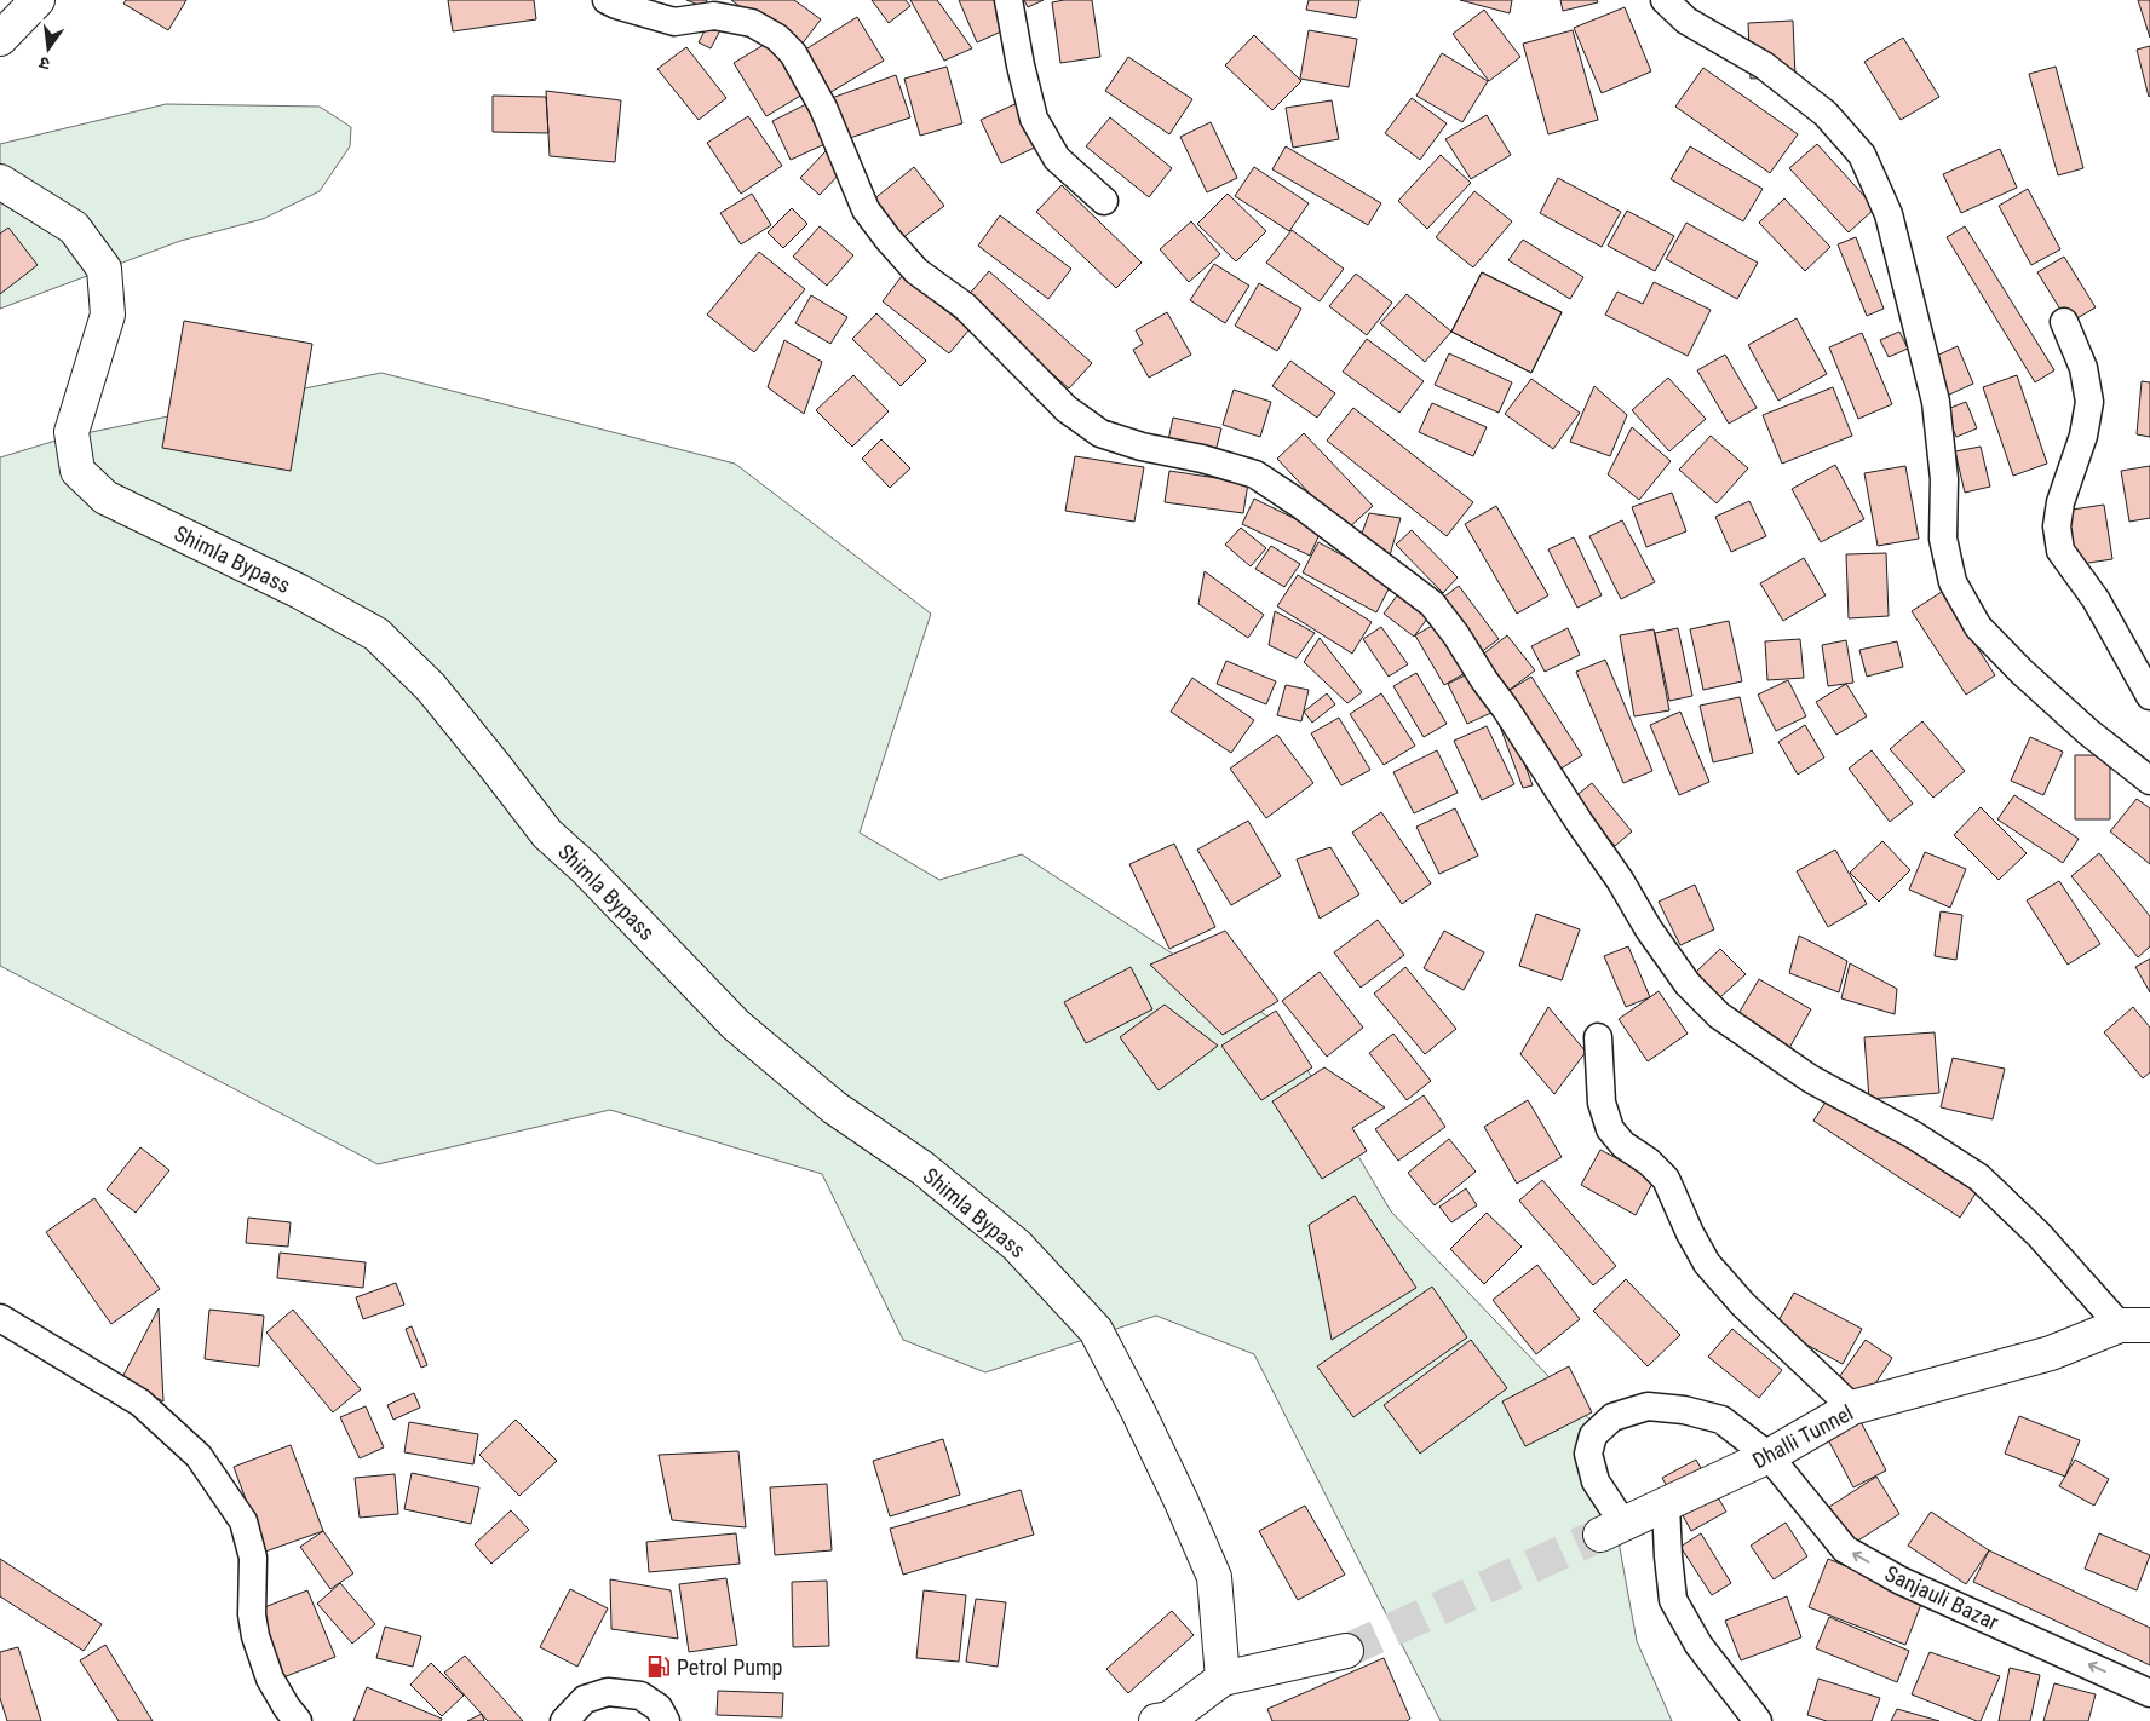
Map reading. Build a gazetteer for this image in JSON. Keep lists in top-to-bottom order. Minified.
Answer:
{"streets":{"main road":["Shimla Bypass","Dhalli Tunnel"],"street":["Sanjauli Bazar"]},"crossings":[["Dhalli Tunnel","Sanjauli Bazar"]],"one_way":["Sanjauli Bazar"],"places":{"fuel station":["Petrol Pump"]},"north":"bottom"}
